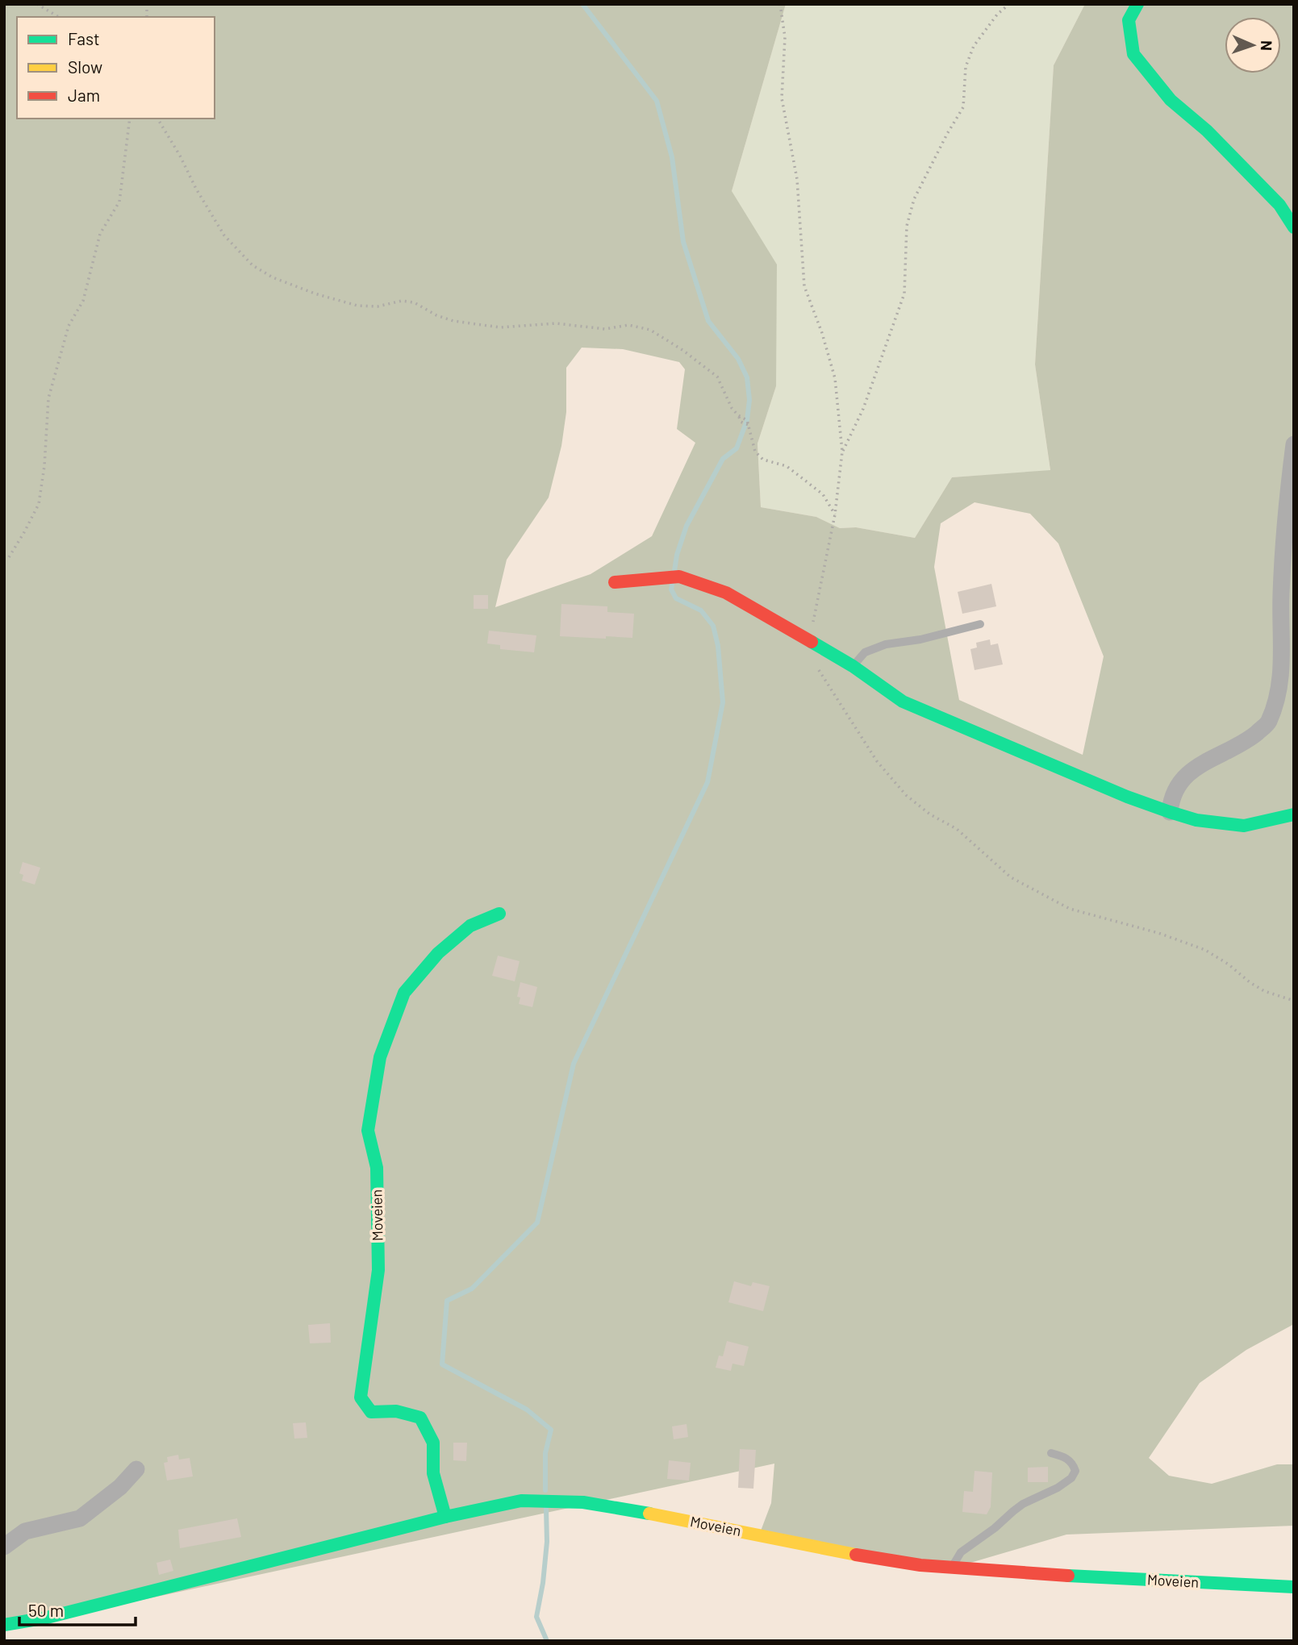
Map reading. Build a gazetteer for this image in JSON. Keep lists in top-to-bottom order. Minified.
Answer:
{"streets":{"street":["Moveien"]},"legend":["Fast","Slow","Jam"],"scale_bar":"50 m","north":"right"}
